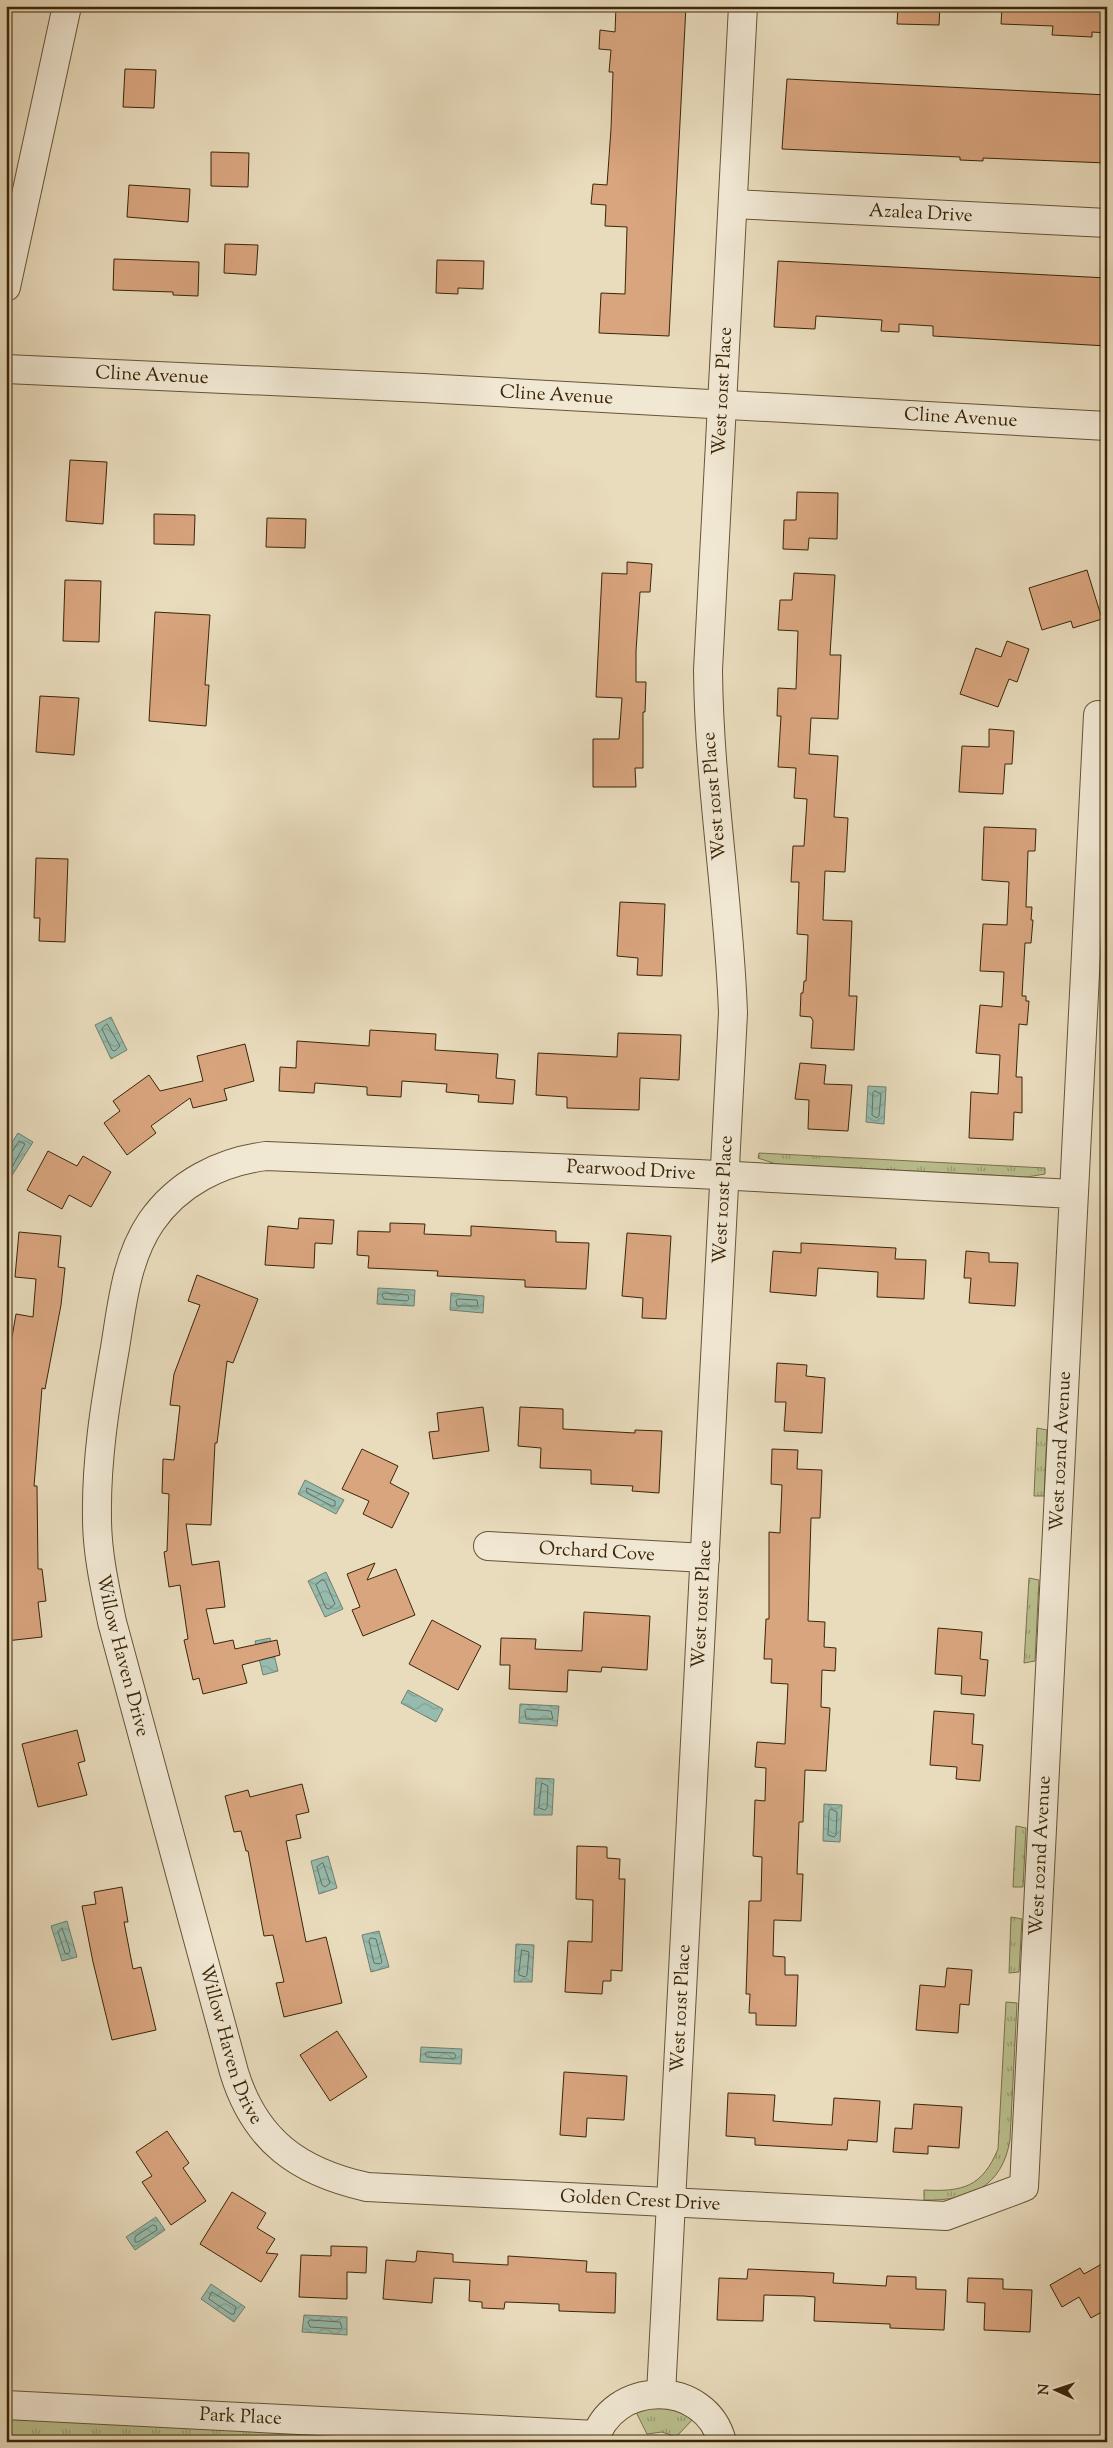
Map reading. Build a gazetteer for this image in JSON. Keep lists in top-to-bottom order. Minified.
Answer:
{"streets":{"street":["Azalea Drive","Cline Avenue","West 101st Place","Pearwood Drive","West 102nd Avenue","Orchard Cove","Willow Haven Drive","Golden Crest Drive","Park Place"]},"crossings":[["Azalea Drive","West 101st Place"],["Cline Avenue","West 101st Place"],["West 101st Place","Pearwood Drive"],["West 101st Place","Orchard Cove"],["West 101st Place","Golden Crest Drive"],["Pearwood Drive","West 102nd Avenue"],["Pearwood Drive","Willow Haven Drive"],["West 102nd Avenue","Golden Crest Drive"],["Willow Haven Drive","Golden Crest Drive"]],"north":"left"}
